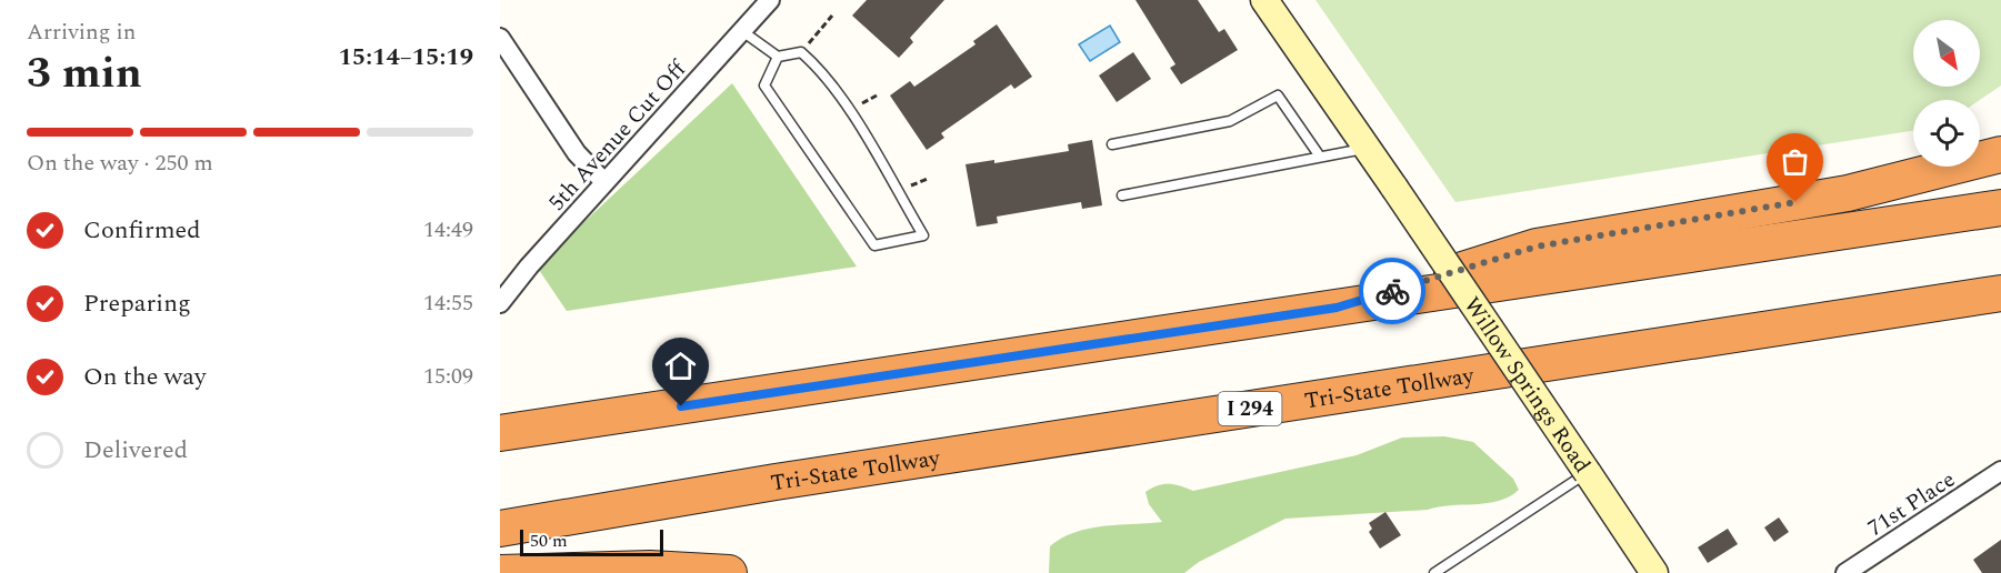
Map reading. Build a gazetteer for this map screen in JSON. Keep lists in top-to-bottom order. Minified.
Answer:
{"streets":{"highway":["Tri-State Tollway","I 294"],"main road":["Willow Springs Road"],"street":["5th Avenue Cut Off","71st Place"]},"scale_bar":"50 m","north":"bottom right","page":{"heading":["3 min","Arriving in","15:14–15:19"],"bar":"On the way · 250 m","list":[["Confirmed","14:49"],["Preparing","14:55"],["On the way","15:09"],"Delivered"],"scale":"50 m"}}
